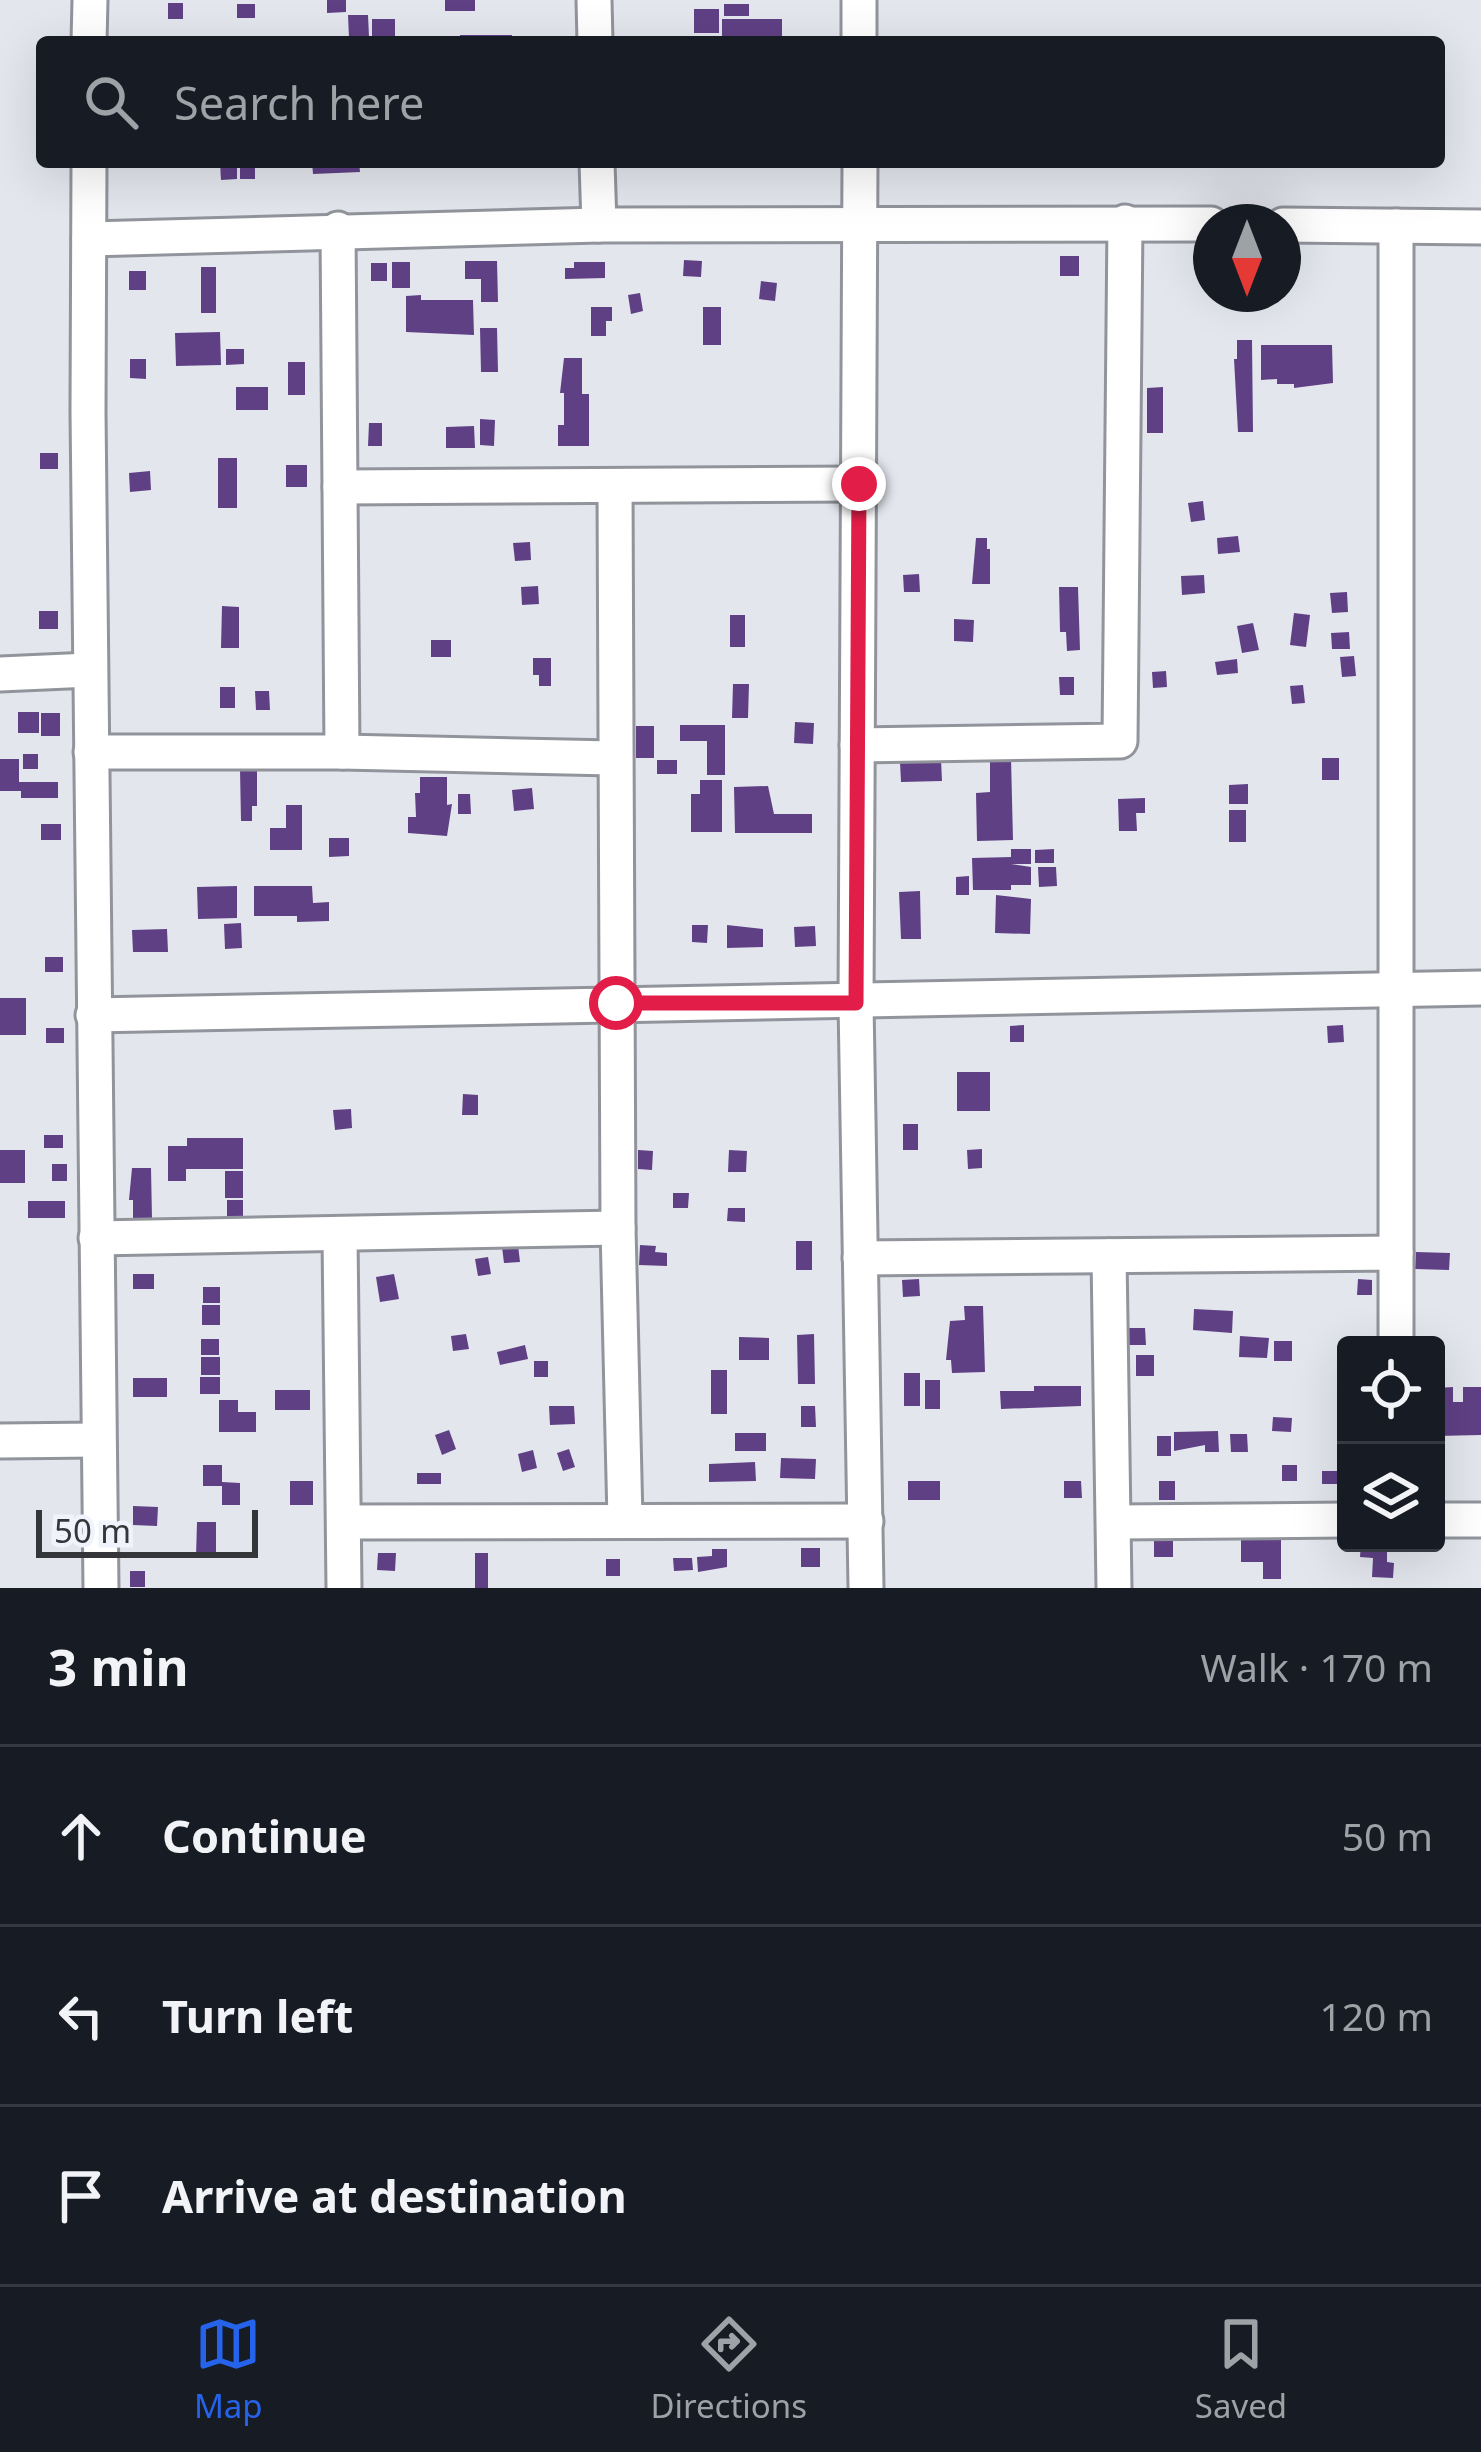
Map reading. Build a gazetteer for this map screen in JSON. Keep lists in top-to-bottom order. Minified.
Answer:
{"scale_bar":"50 m","north":"bottom","page":{"search":"Search here","scale":"50 m","heading":["3 min","Walk · 170 m"],"list":[["Continue","50 m"],["Turn left","120 m"],"Arrive at destination"],"nav":["Map","Directions","Saved"]}}
